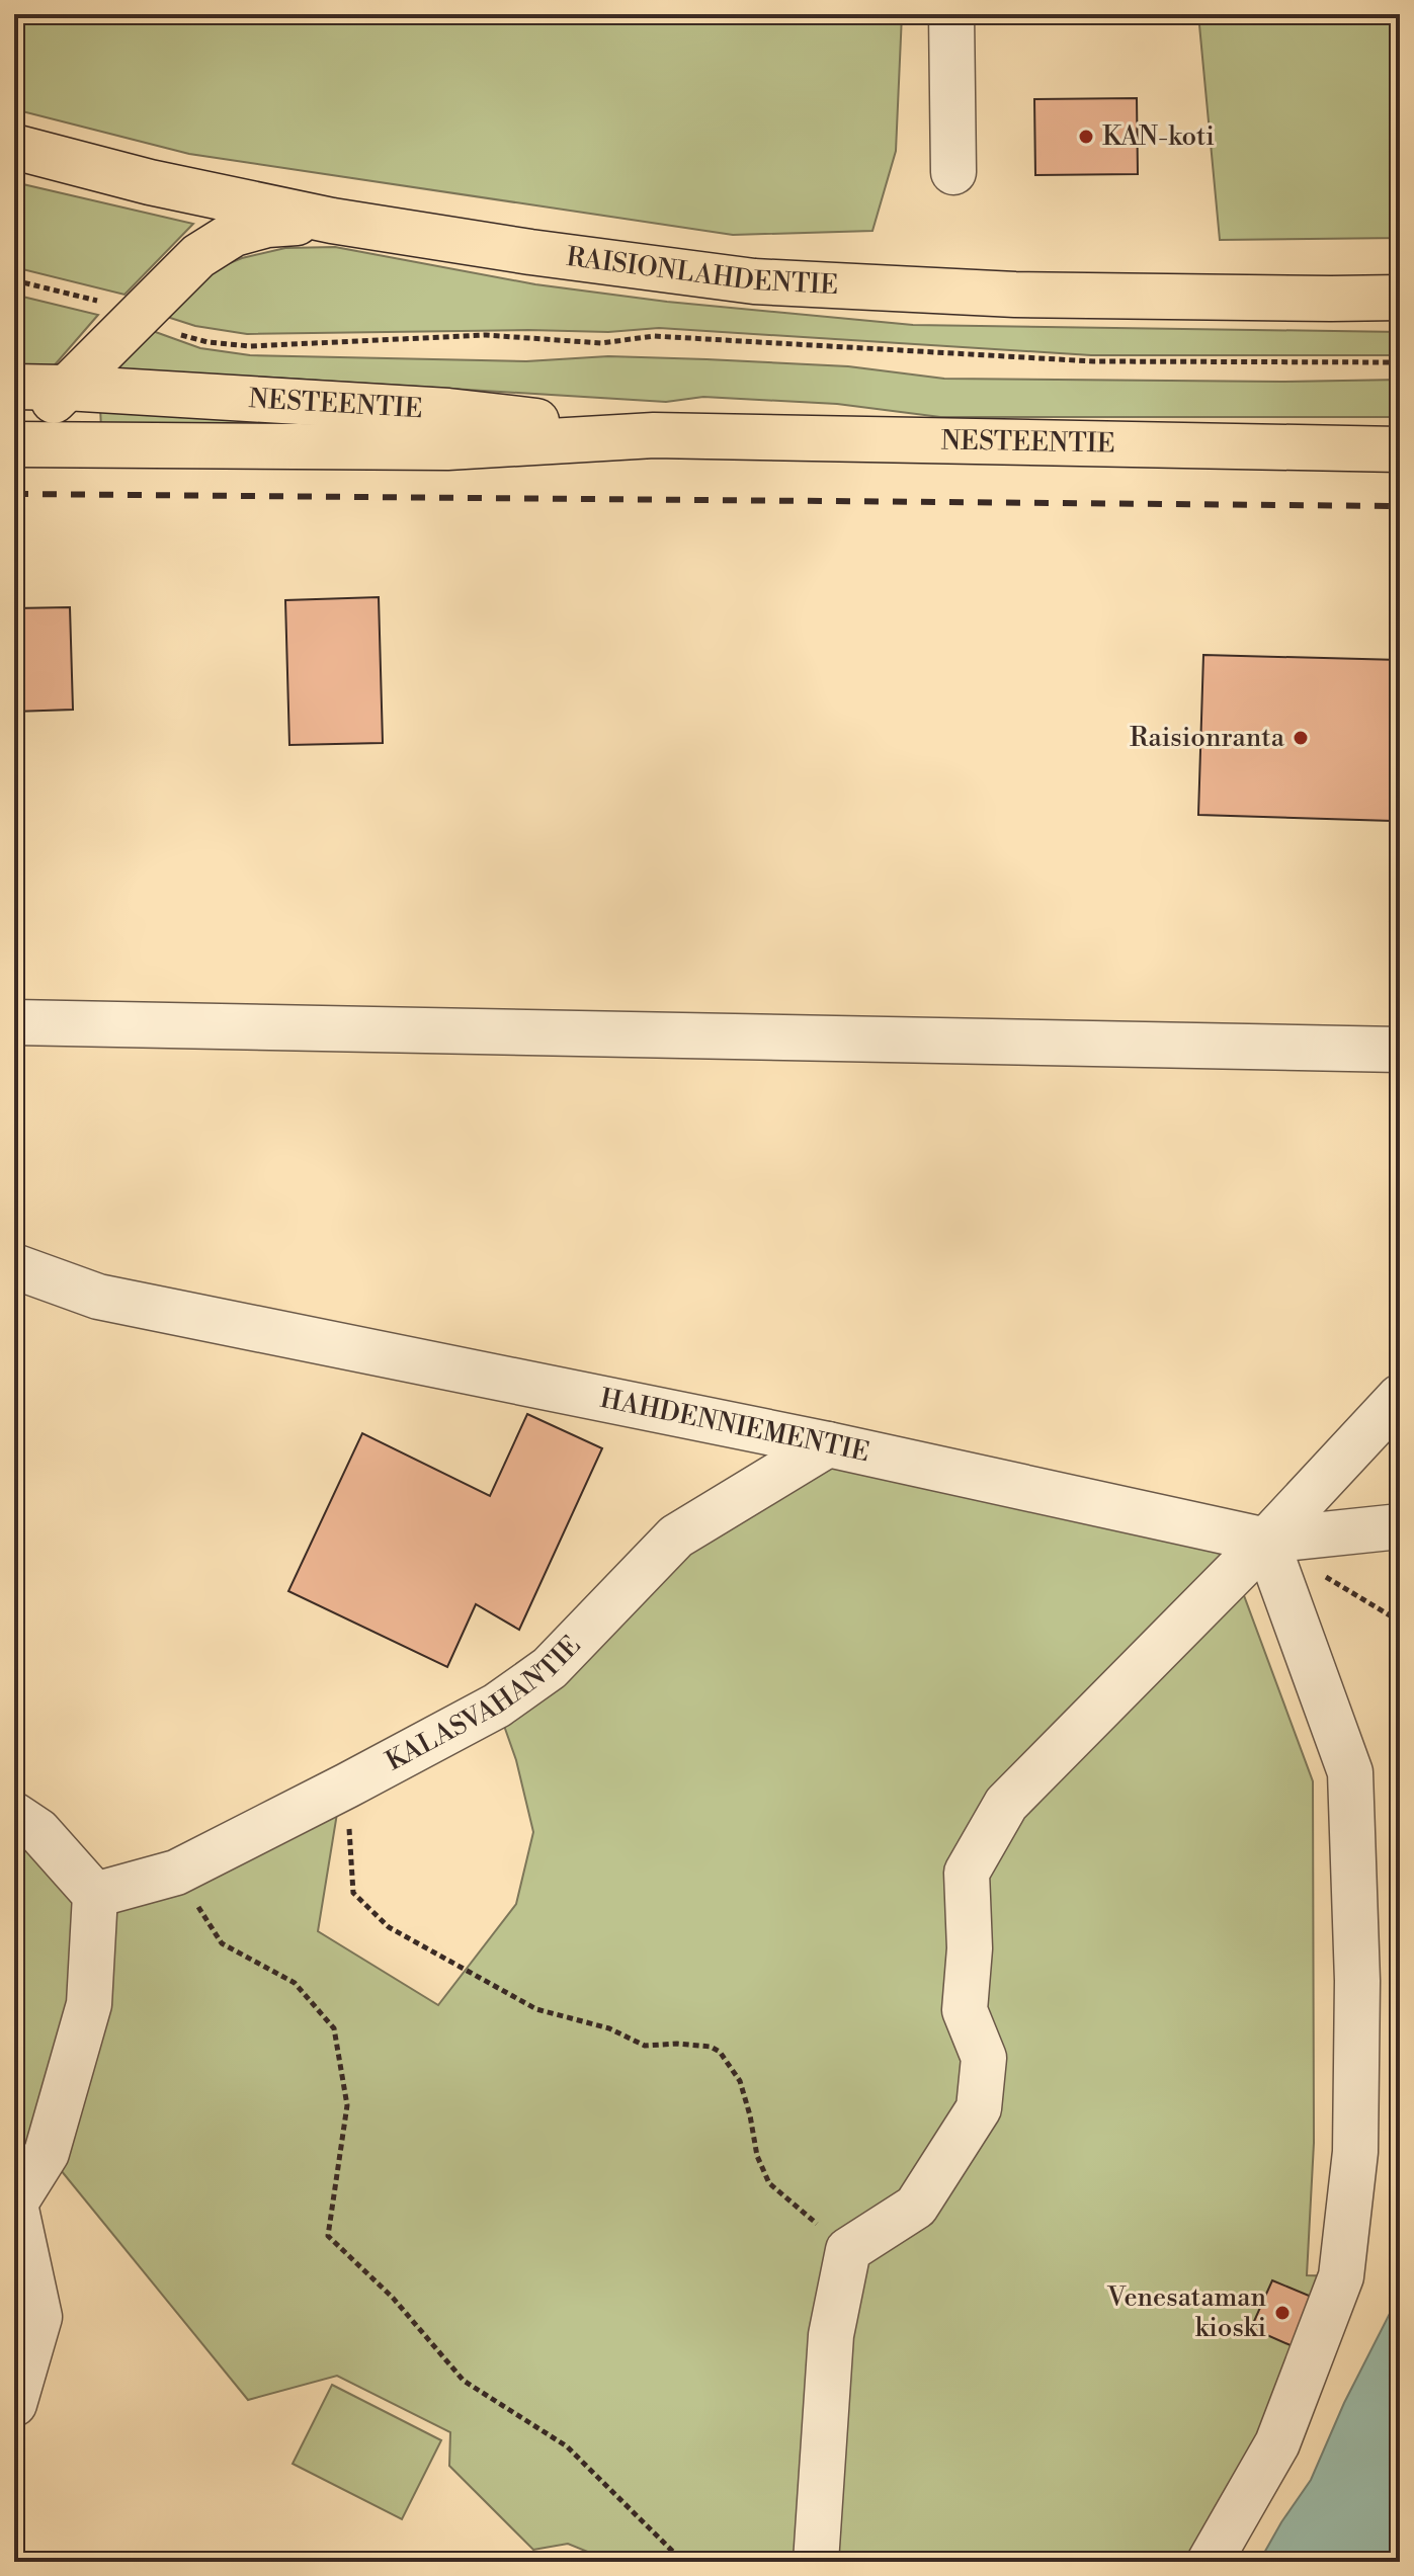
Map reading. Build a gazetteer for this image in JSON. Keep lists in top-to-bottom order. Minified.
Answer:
{"streets":{"main road":["RAISIONLAHDENTIE","NESTEENTIE"],"street":["HAHDENNIEMENTIE","KALASVAHANTIE"]},"crossings":[["HAHDENNIEMENTIE","KALASVAHANTIE"]],"places":["KAN-koti","Raisionranta","Venesataman kioski"]}
